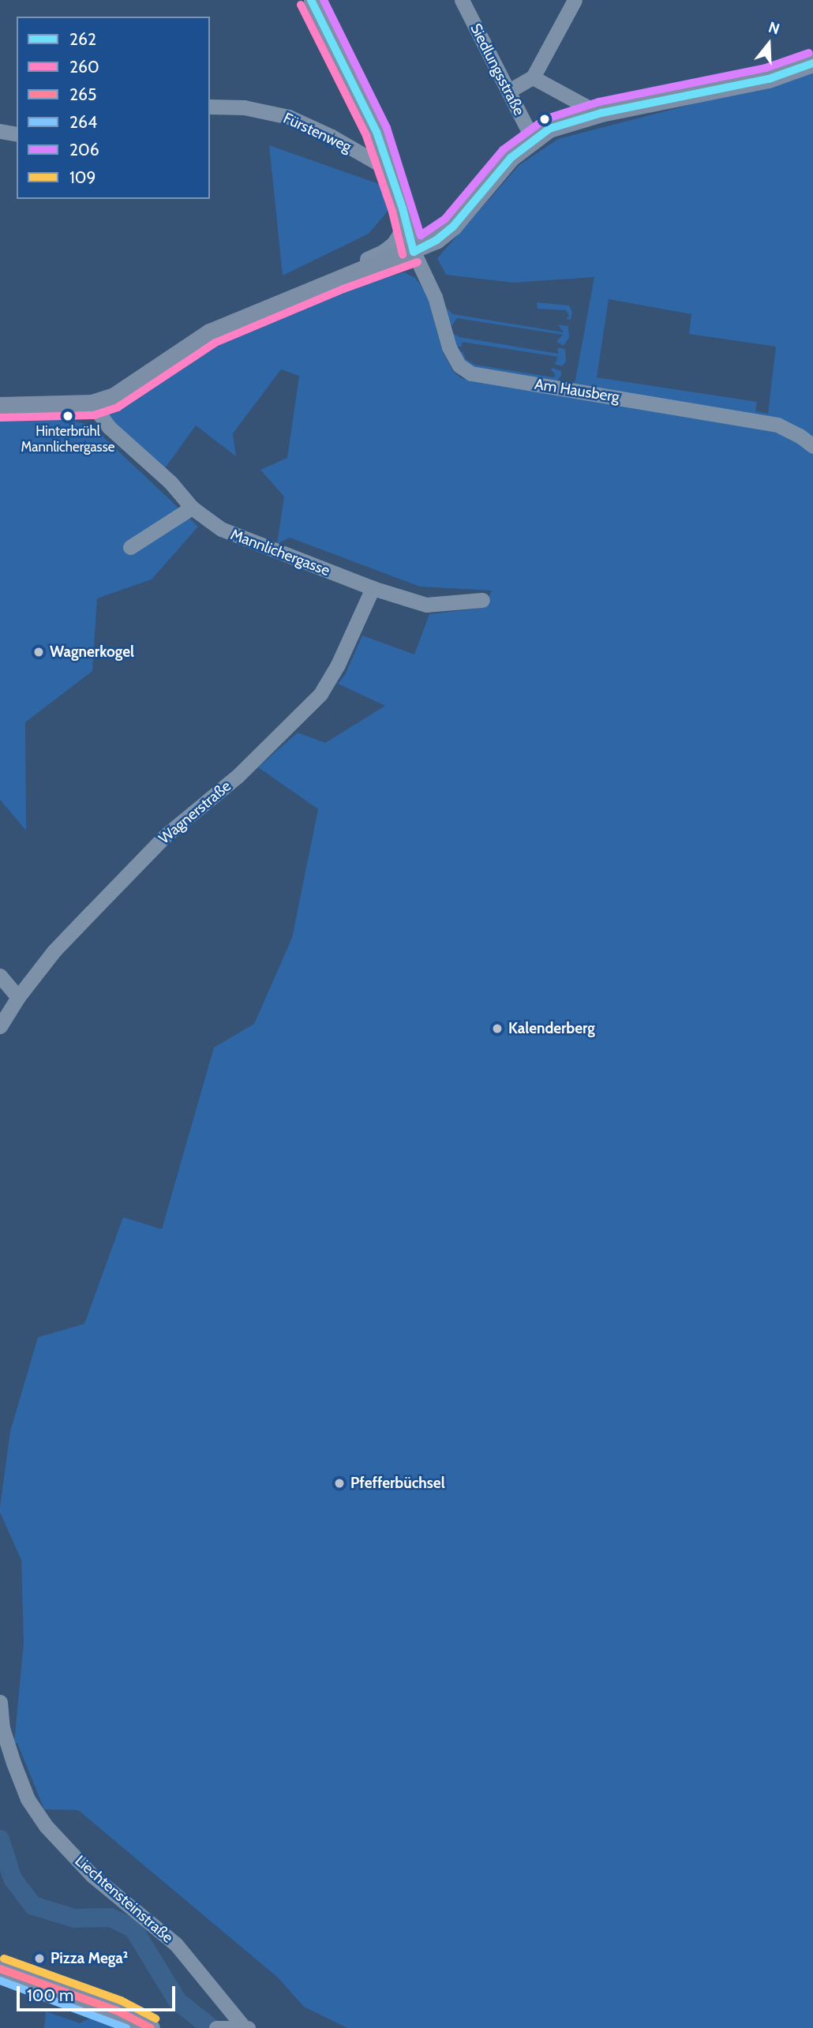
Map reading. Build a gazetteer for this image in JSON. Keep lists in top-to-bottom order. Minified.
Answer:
{"streets":{"street":["Siedlungsstraße","Fürstenweg","Am Hausberg","Mannlichergasse","Wagnerstraße","Liechtensteinstraße"]},"crossings":[["Fürstenweg","Am Hausberg"],["Mannlichergasse","Wagnerstraße"]],"places":["Hinterbrühl Mannlichergasse","Wagnerkogel","Kalenderberg","Pfefferbüchsel","Pizza Mega²"],"lines":["transit line 262","transit line 206","transit line 260","transit line 109","transit line 265","transit line 264"],"legend":["262","260","265","264","206","109"],"scale_bar":"100 m","north":"top"}
